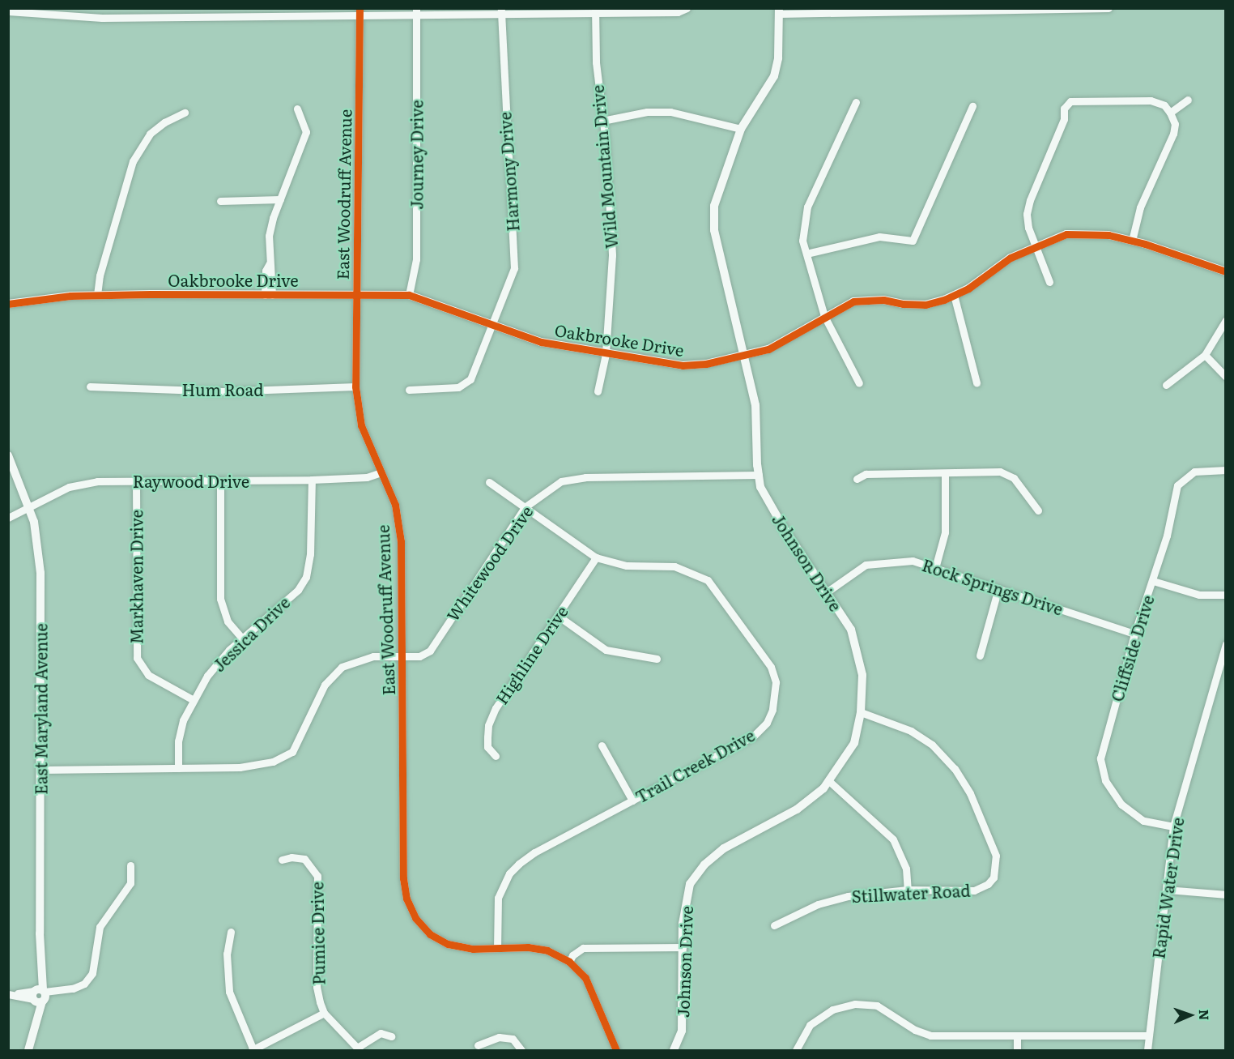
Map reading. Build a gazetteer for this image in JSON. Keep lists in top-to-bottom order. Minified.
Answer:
{"streets":{"street":["Journey Drive","Wild Mountain Drive","Harmony Drive","East Woodruff Avenue","Oakbrooke Drive","Hum Road","Raywood Drive","Johnson Drive","Whitewood Drive","Markhaven Drive","Rock Springs Drive","Jessica Drive","Cliffside Drive","Highline Drive","East Maryland Avenue","Trail Creek Drive","Rapid Water Drive","Stillwater Road","Pumice Drive"]},"crossings":[["Journey Drive","Oakbrooke Drive"],["Wild Mountain Drive","Oakbrooke Drive"],["Harmony Drive","Oakbrooke Drive"],["East Woodruff Avenue","Oakbrooke Drive"],["East Woodruff Avenue","Hum Road"],["East Woodruff Avenue","Raywood Drive"],["East Woodruff Avenue","Whitewood Drive"],["East Woodruff Avenue","Trail Creek Drive"],["Oakbrooke Drive","Johnson Drive"],["Raywood Drive","Markhaven Drive"],["Raywood Drive","Jessica Drive"],["Raywood Drive","East Maryland Avenue"],["Johnson Drive","Whitewood Drive"],["Johnson Drive","Rock Springs Drive"],["Johnson Drive","Stillwater Road"],["Whitewood Drive","Trail Creek Drive"],["Markhaven Drive","Jessica Drive"],["Rock Springs Drive","Cliffside Drive"],["Cliffside Drive","Rapid Water Drive"],["Highline Drive","Trail Creek Drive"]],"north":"right"}
